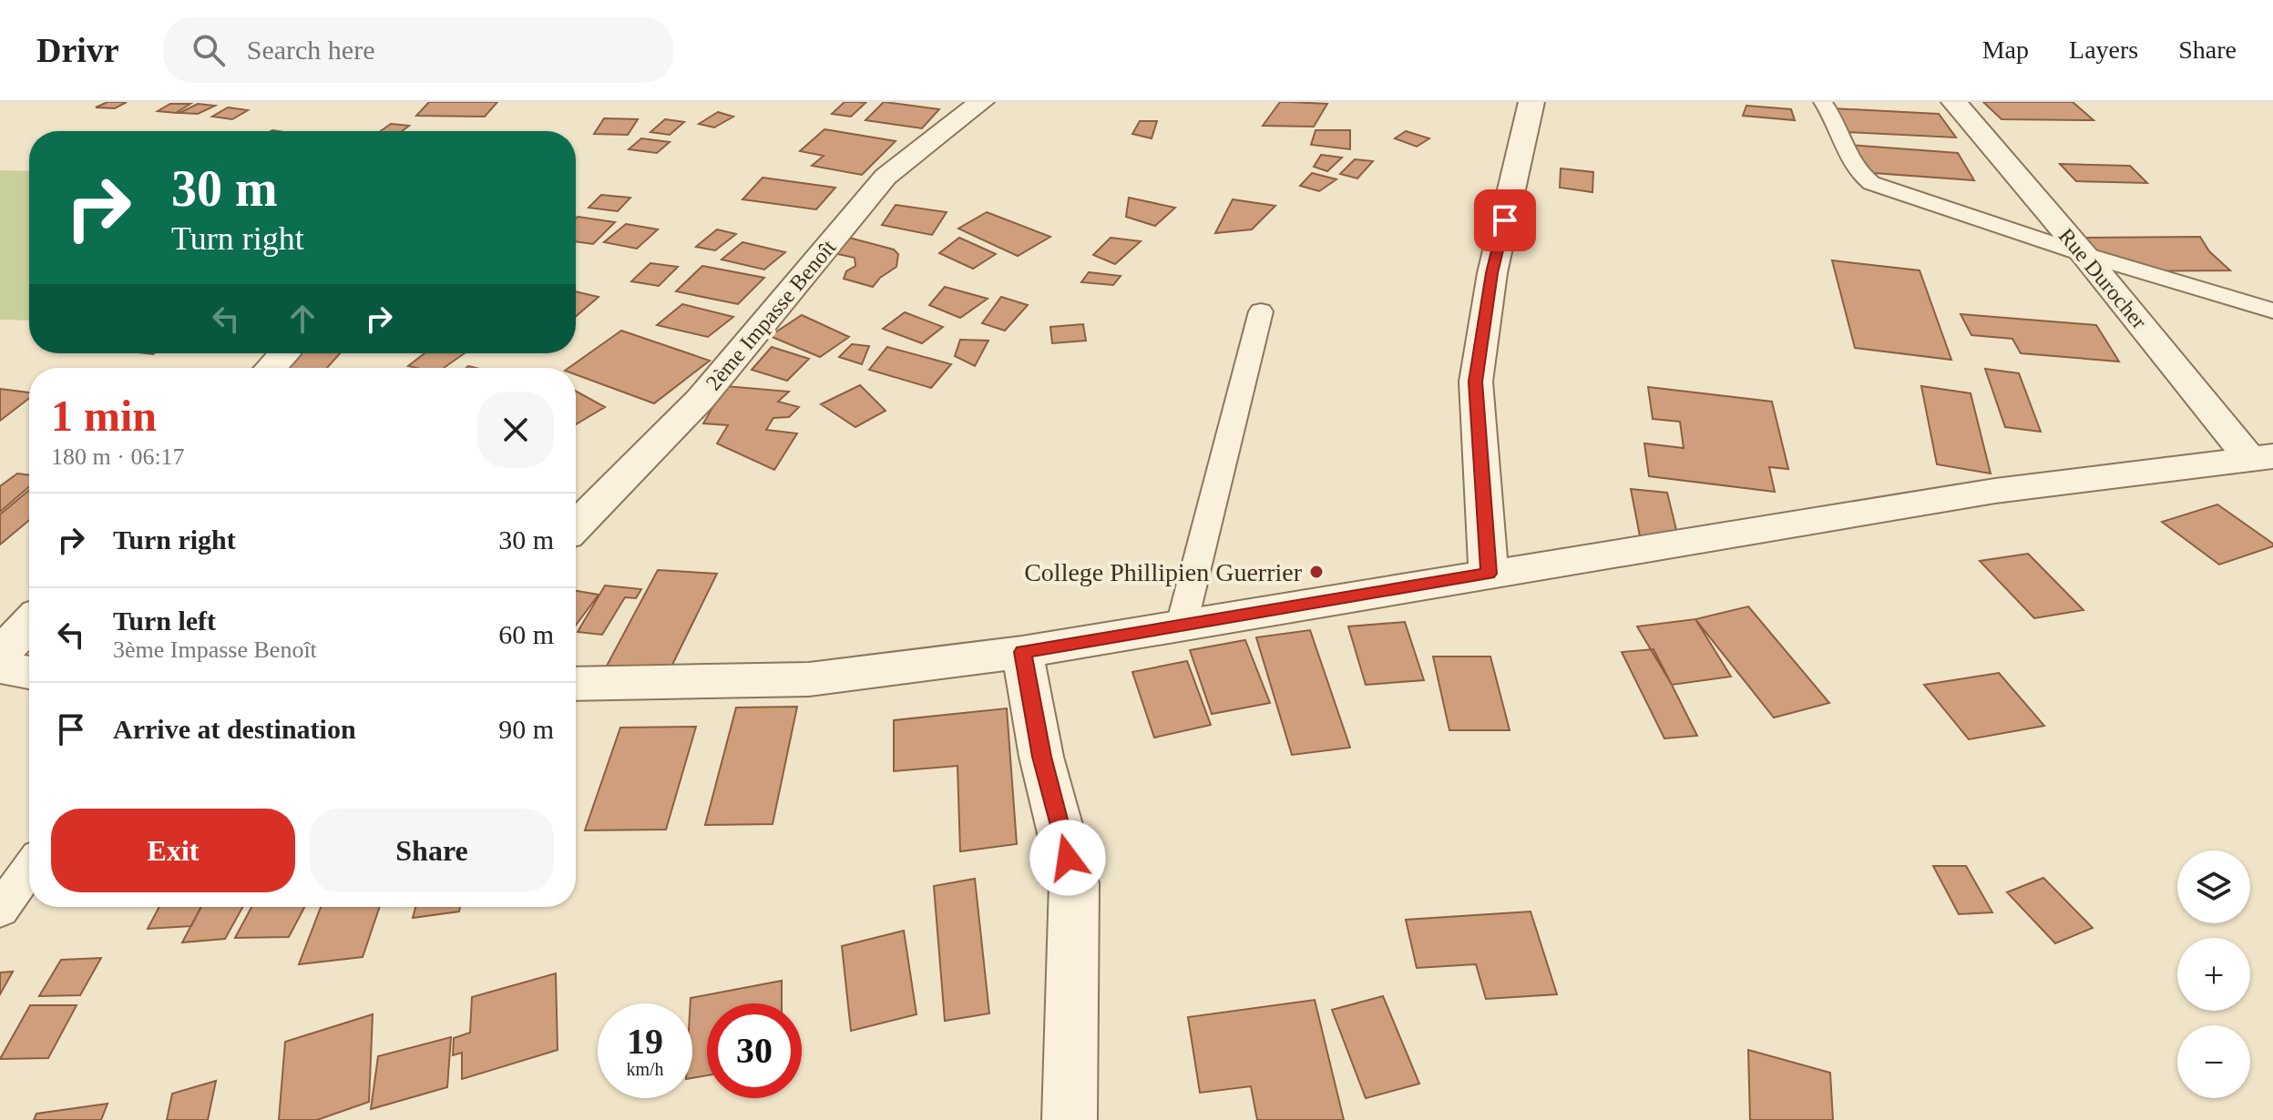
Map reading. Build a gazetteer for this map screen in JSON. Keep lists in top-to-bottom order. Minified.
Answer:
{"streets":{"street":["Rue Durocher","2ème Impasse Benoît"]},"places":["College Phillipien Guerrier"],"page":{"header":"Drivr","search":"Search here","nav":["Map","Layers","Share"],"turn":["30 m","Turn right"],"heading":["1 min","180 m · 06:17"],"list":[{"name":"Turn right","value":"30 m"},{"name":"Turn left","note":"3ème Impasse Benoît","value":"60 m"},{"name":"Arrive at destination","value":"90 m"}],"buttons":["Exit","Share"],"map_buttons":["+","−"],"speed":"19 km/h","limit":"30"}}
